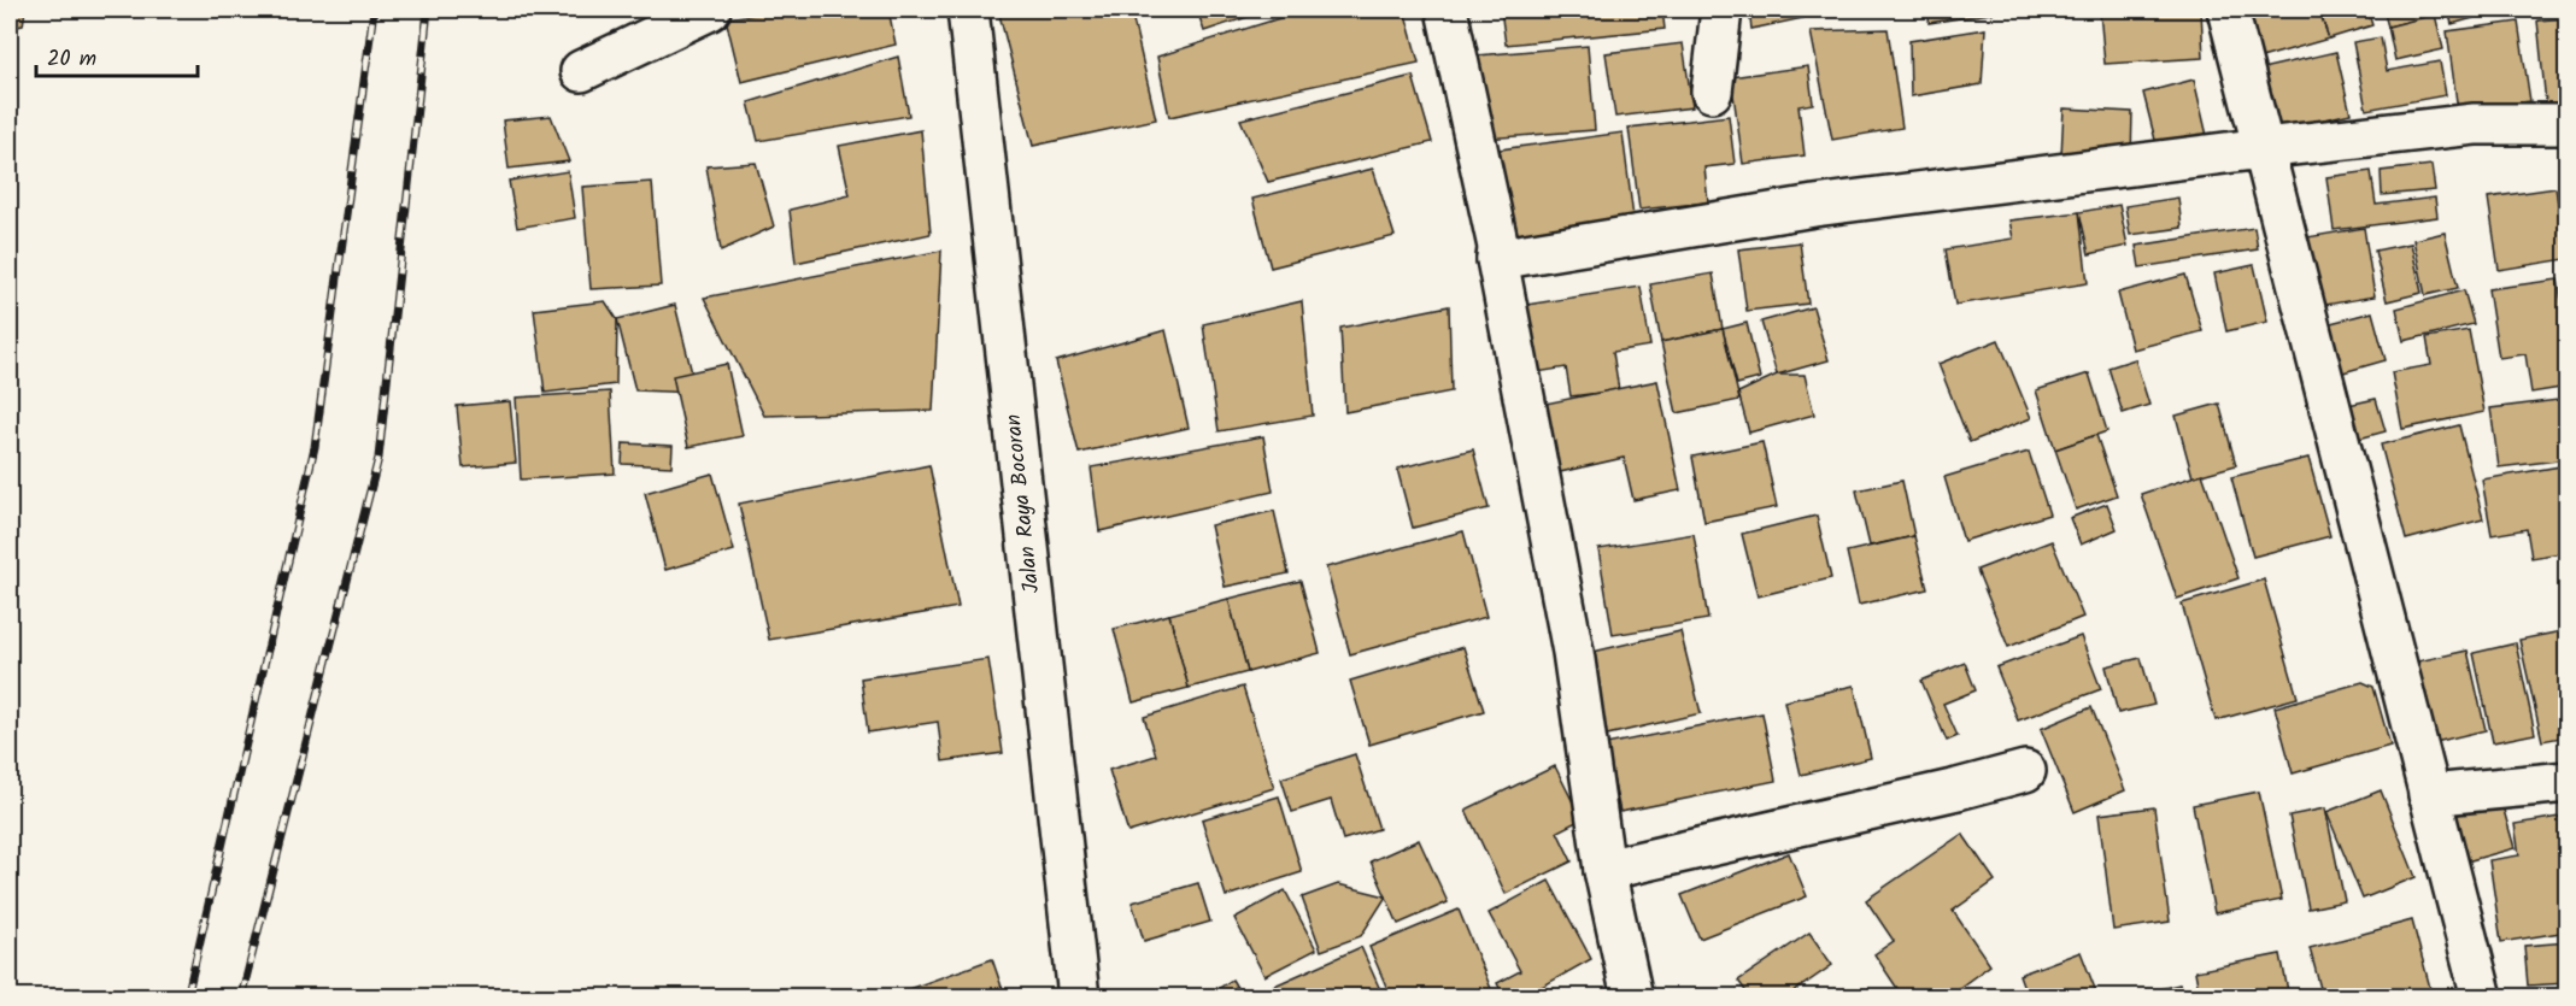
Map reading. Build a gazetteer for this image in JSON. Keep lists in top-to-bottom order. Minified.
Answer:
{"streets":{"street":["Jalan Raya Bocoran"]},"scale_bar":"20 m"}
